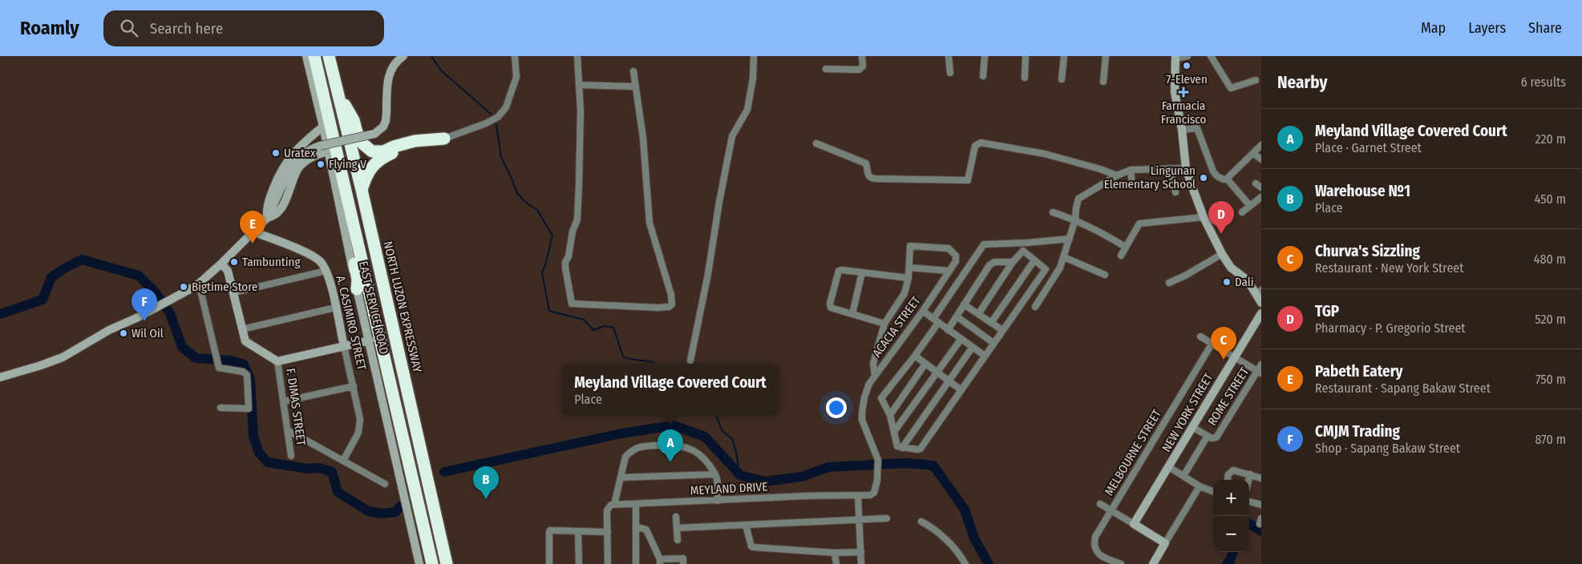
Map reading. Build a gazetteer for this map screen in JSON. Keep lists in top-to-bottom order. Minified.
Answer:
{"streets":{"highway":["NORTH LUZON EXPRESSWAY"],"street":["EAST SERVICE ROAD","A. CASIMIRO STREET","ACACIA STREET","ROME STREET","F. DIMAS STREET","NEW YORK STREET","MELBOURNE STREET","MEYLAND DRIVE"]},"crossings":[["ACACIA STREET","MEYLAND DRIVE"],["ROME STREET","NEW YORK STREET"]],"places":{"other":["7-Eleven","Uratex","Flying V","Lingunan Elementary School","Tambunting","Dali","Bigtime Store","Wil Oil"],"health":["Farmacia Francisco"]},"page":{"header":"Roamly","search":"Search here","nav":["Map","Layers","Share"],"heading":["Nearby","6 results"],"list":[{"mark":"A","name":"Meyland Village Covered Court","note":"Place · Garnet Street","value":"220 m"},{"mark":"B","name":"Warehouse №1","note":"Place","value":"450 m"},{"mark":"C","name":"Churva's Sizzling","note":"Restaurant · New York Street","value":"480 m"},{"mark":"D","name":"TGP","note":"Pharmacy · P. Gregorio Street","value":"520 m"},{"mark":"E","name":"Pabeth Eatery","note":"Restaurant · Sapang Bakaw Street","value":"750 m"},{"mark":"F","name":"CMJM Trading","note":"Shop · Sapang Bakaw Street","value":"870 m"}],"pins":["D","E","F","C","A","B"],"popup":["Meyland Village Covered Court","Place"],"map_buttons":["+","−"]}}
